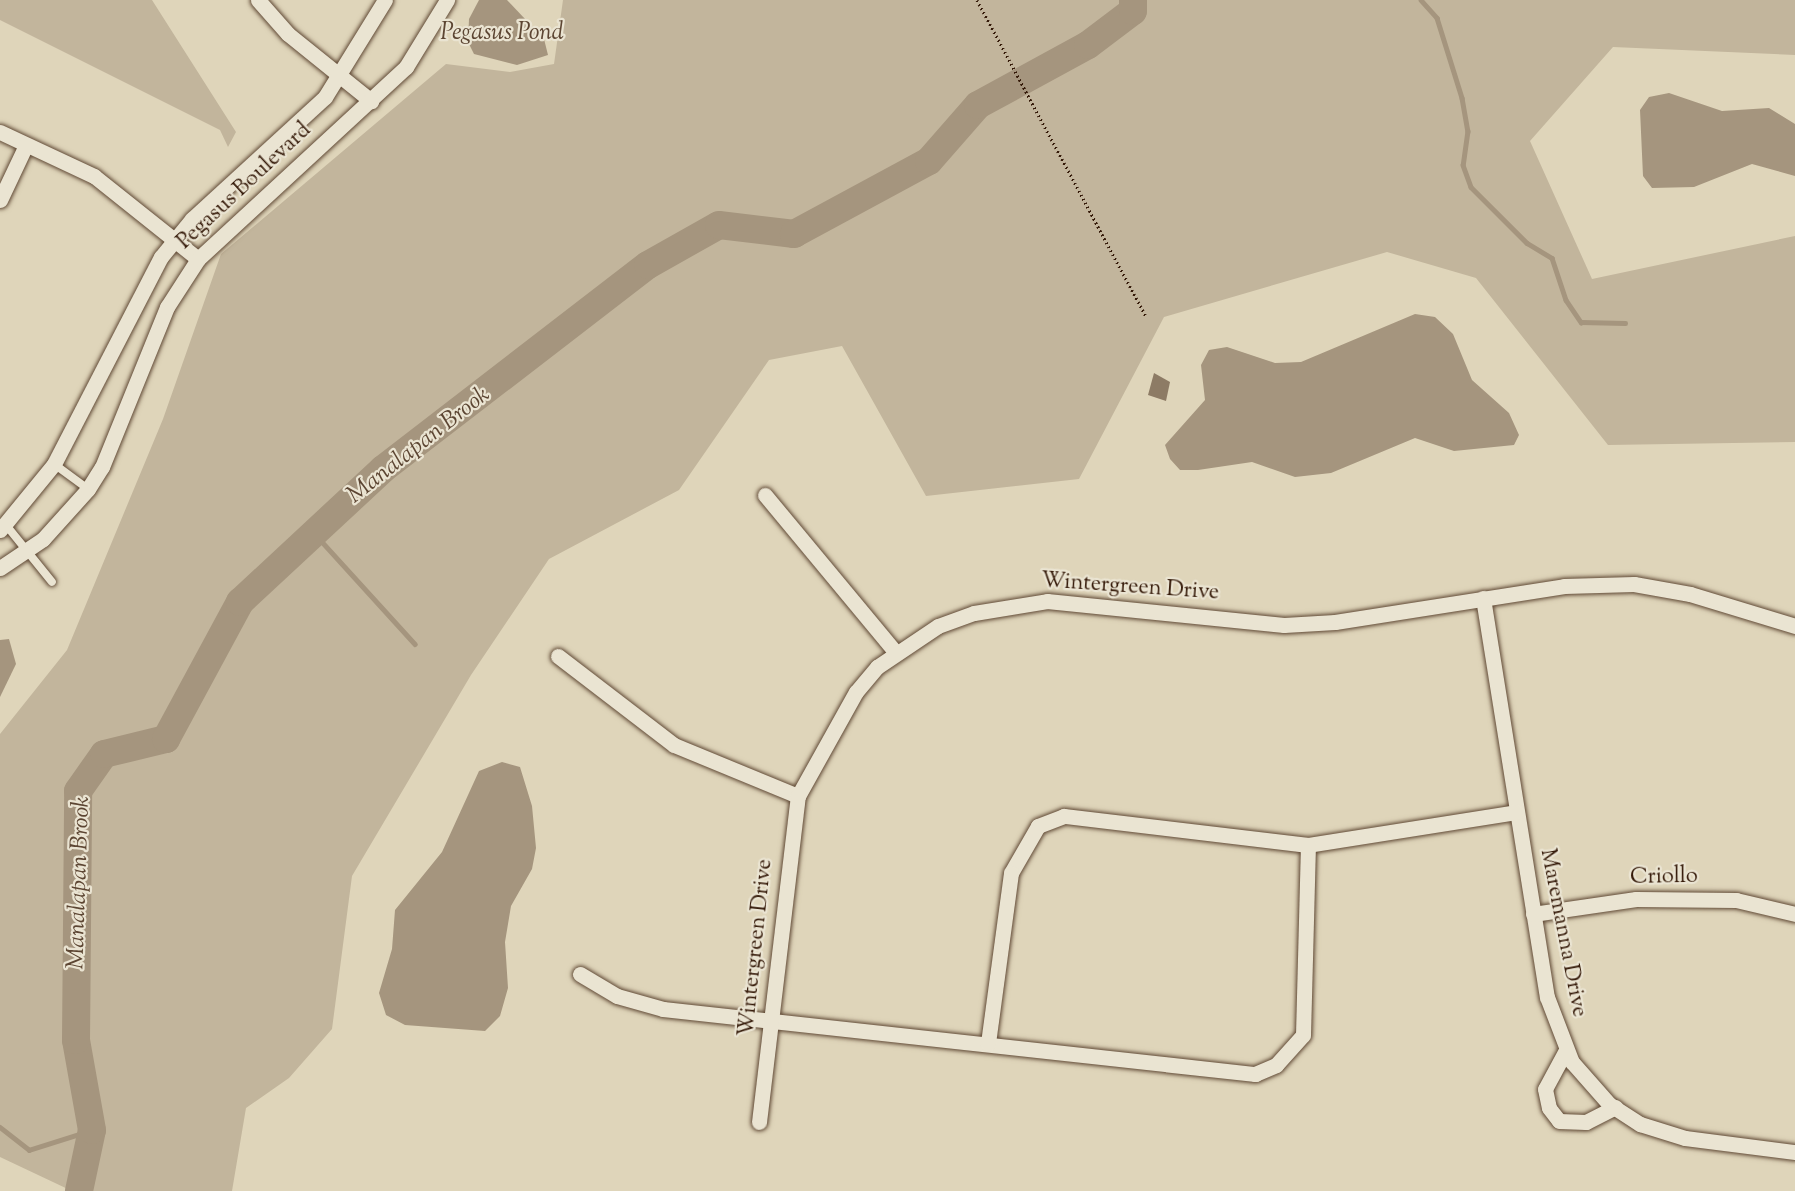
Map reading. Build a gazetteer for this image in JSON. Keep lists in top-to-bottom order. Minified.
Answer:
{"streets":{"street":["Pegasus Boulevard","Wintergreen Drive","Criollo","Maremanna Drive"]},"crossings":[["Wintergreen Drive","Maremanna Drive"],["Criollo","Maremanna Drive"]],"water":["Pegasus Pond","Manalapan Brook"]}
